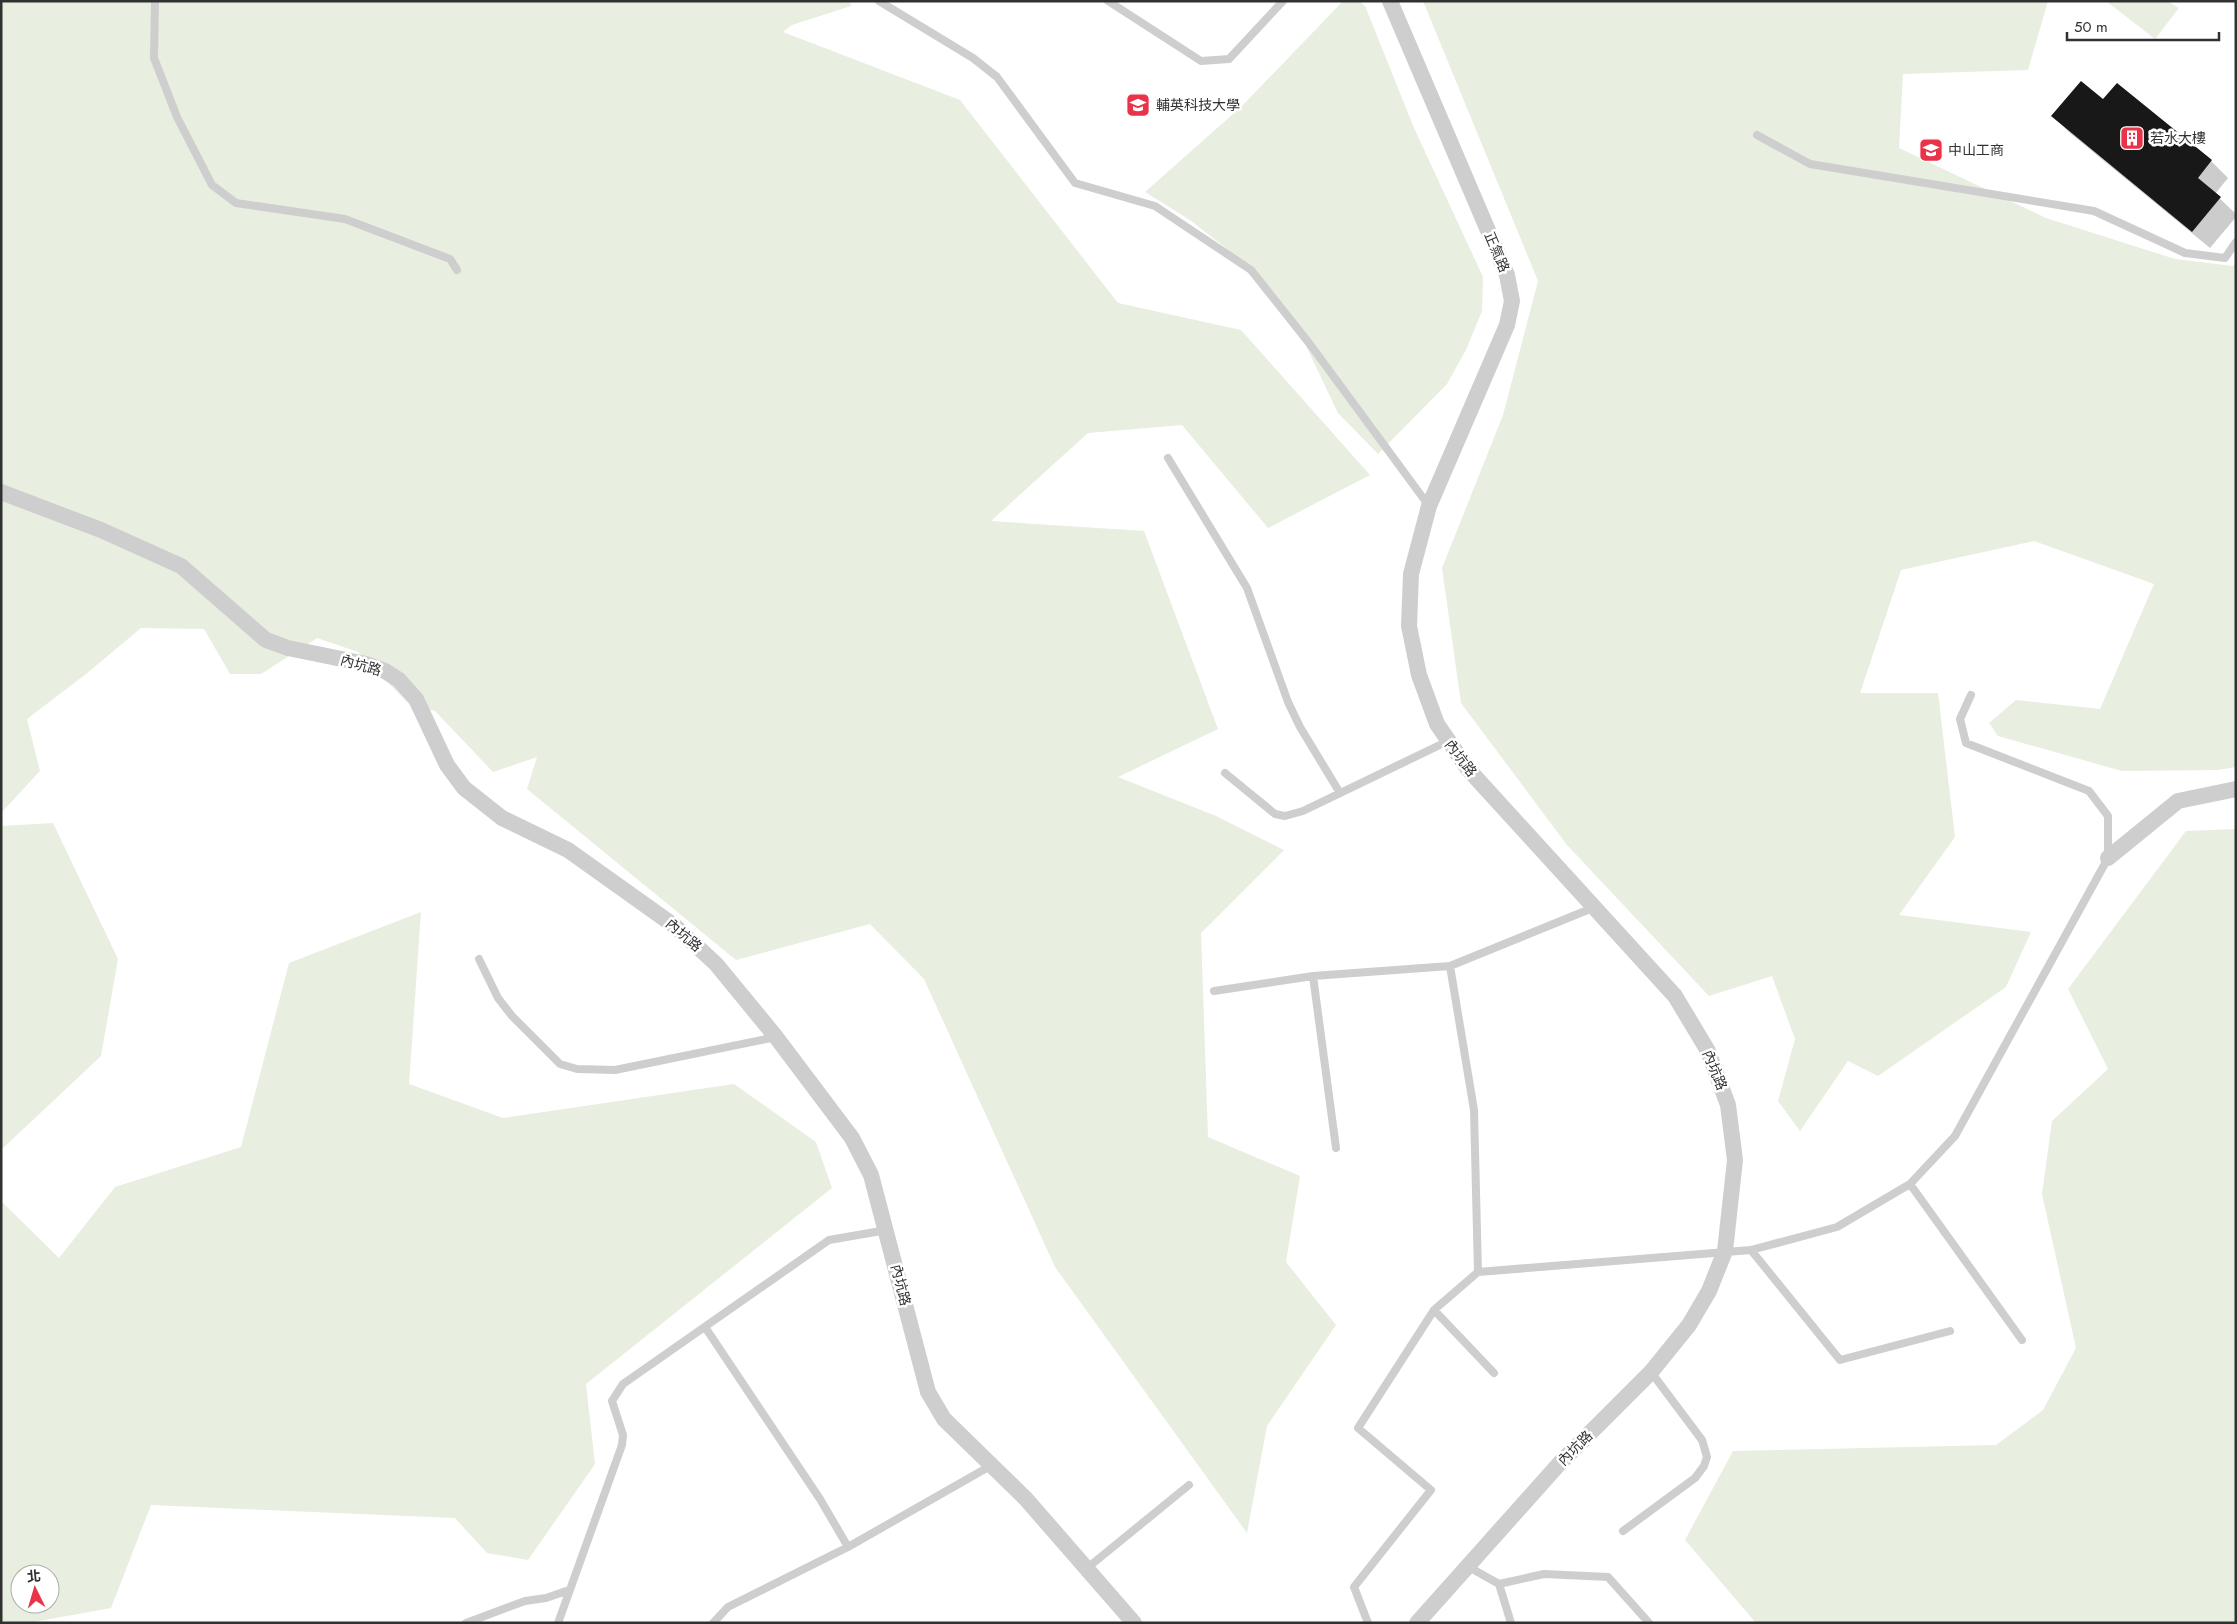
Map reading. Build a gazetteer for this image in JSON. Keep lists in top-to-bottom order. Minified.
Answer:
{"streets":{"street":["正氣路","內坑路"]},"crossings":[["正氣路","內坑路"]],"places":{"school or university":["輔英科技大學","中山工商"],"building":["若水大樓"]},"scale_bar":"50 m","north":"top"}
